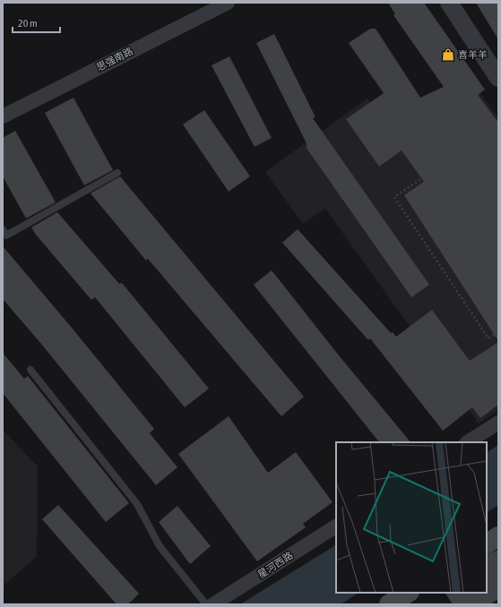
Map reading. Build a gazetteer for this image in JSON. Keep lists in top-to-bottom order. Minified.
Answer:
{"streets":{"street":["思强南路","星河西路"]},"places":{"shop":["喜羊羊"]},"scale_bar":"20 m"}
